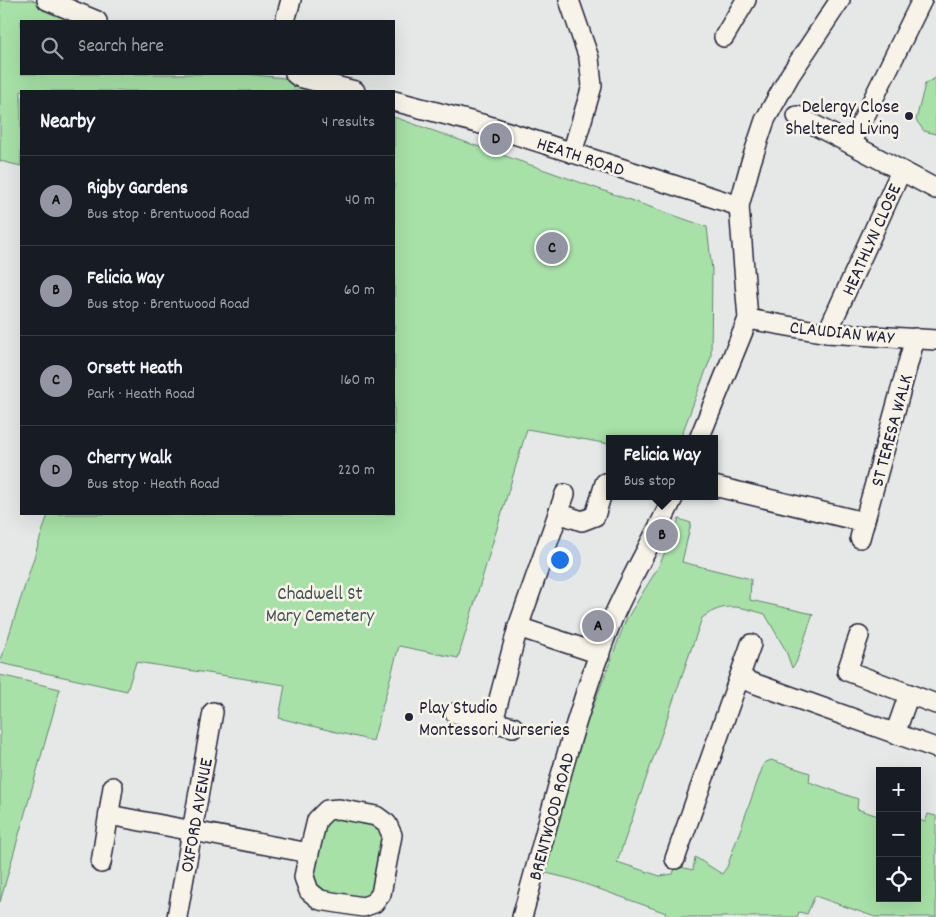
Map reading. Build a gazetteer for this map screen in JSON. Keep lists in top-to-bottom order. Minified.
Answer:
{"streets":{"street":["HEATH ROAD","HEATHLYN CLOSE","CLAUDIAN WAY","ST TERESA WALK","OXFORD AVENUE","BRENTWOOD ROAD"]},"crossings":[["HEATHLYN CLOSE","CLAUDIAN WAY"],["CLAUDIAN WAY","ST TERESA WALK"]],"parks":["Chadwell St Mary Cemetery"],"places":["Delergy Close Sheltered Living","Play Studio Montessori Nurseries"],"page":{"search":"Search here","heading":["Nearby","4 results"],"pins":["D","C","B","A"],"list":[{"mark":"A","name":"Rigby Gardens","note":"Bus stop · Brentwood Road","value":"40 m"},{"mark":"B","name":"Felicia Way","note":"Bus stop · Brentwood Road","value":"60 m"},{"mark":"C","name":"Orsett Heath","note":"Park · Heath Road","value":"160 m"},{"mark":"D","name":"Cherry Walk","note":"Bus stop · Heath Road","value":"220 m"}],"popup":["Felicia Way","Bus stop"],"map_buttons":["+","−"]}}
